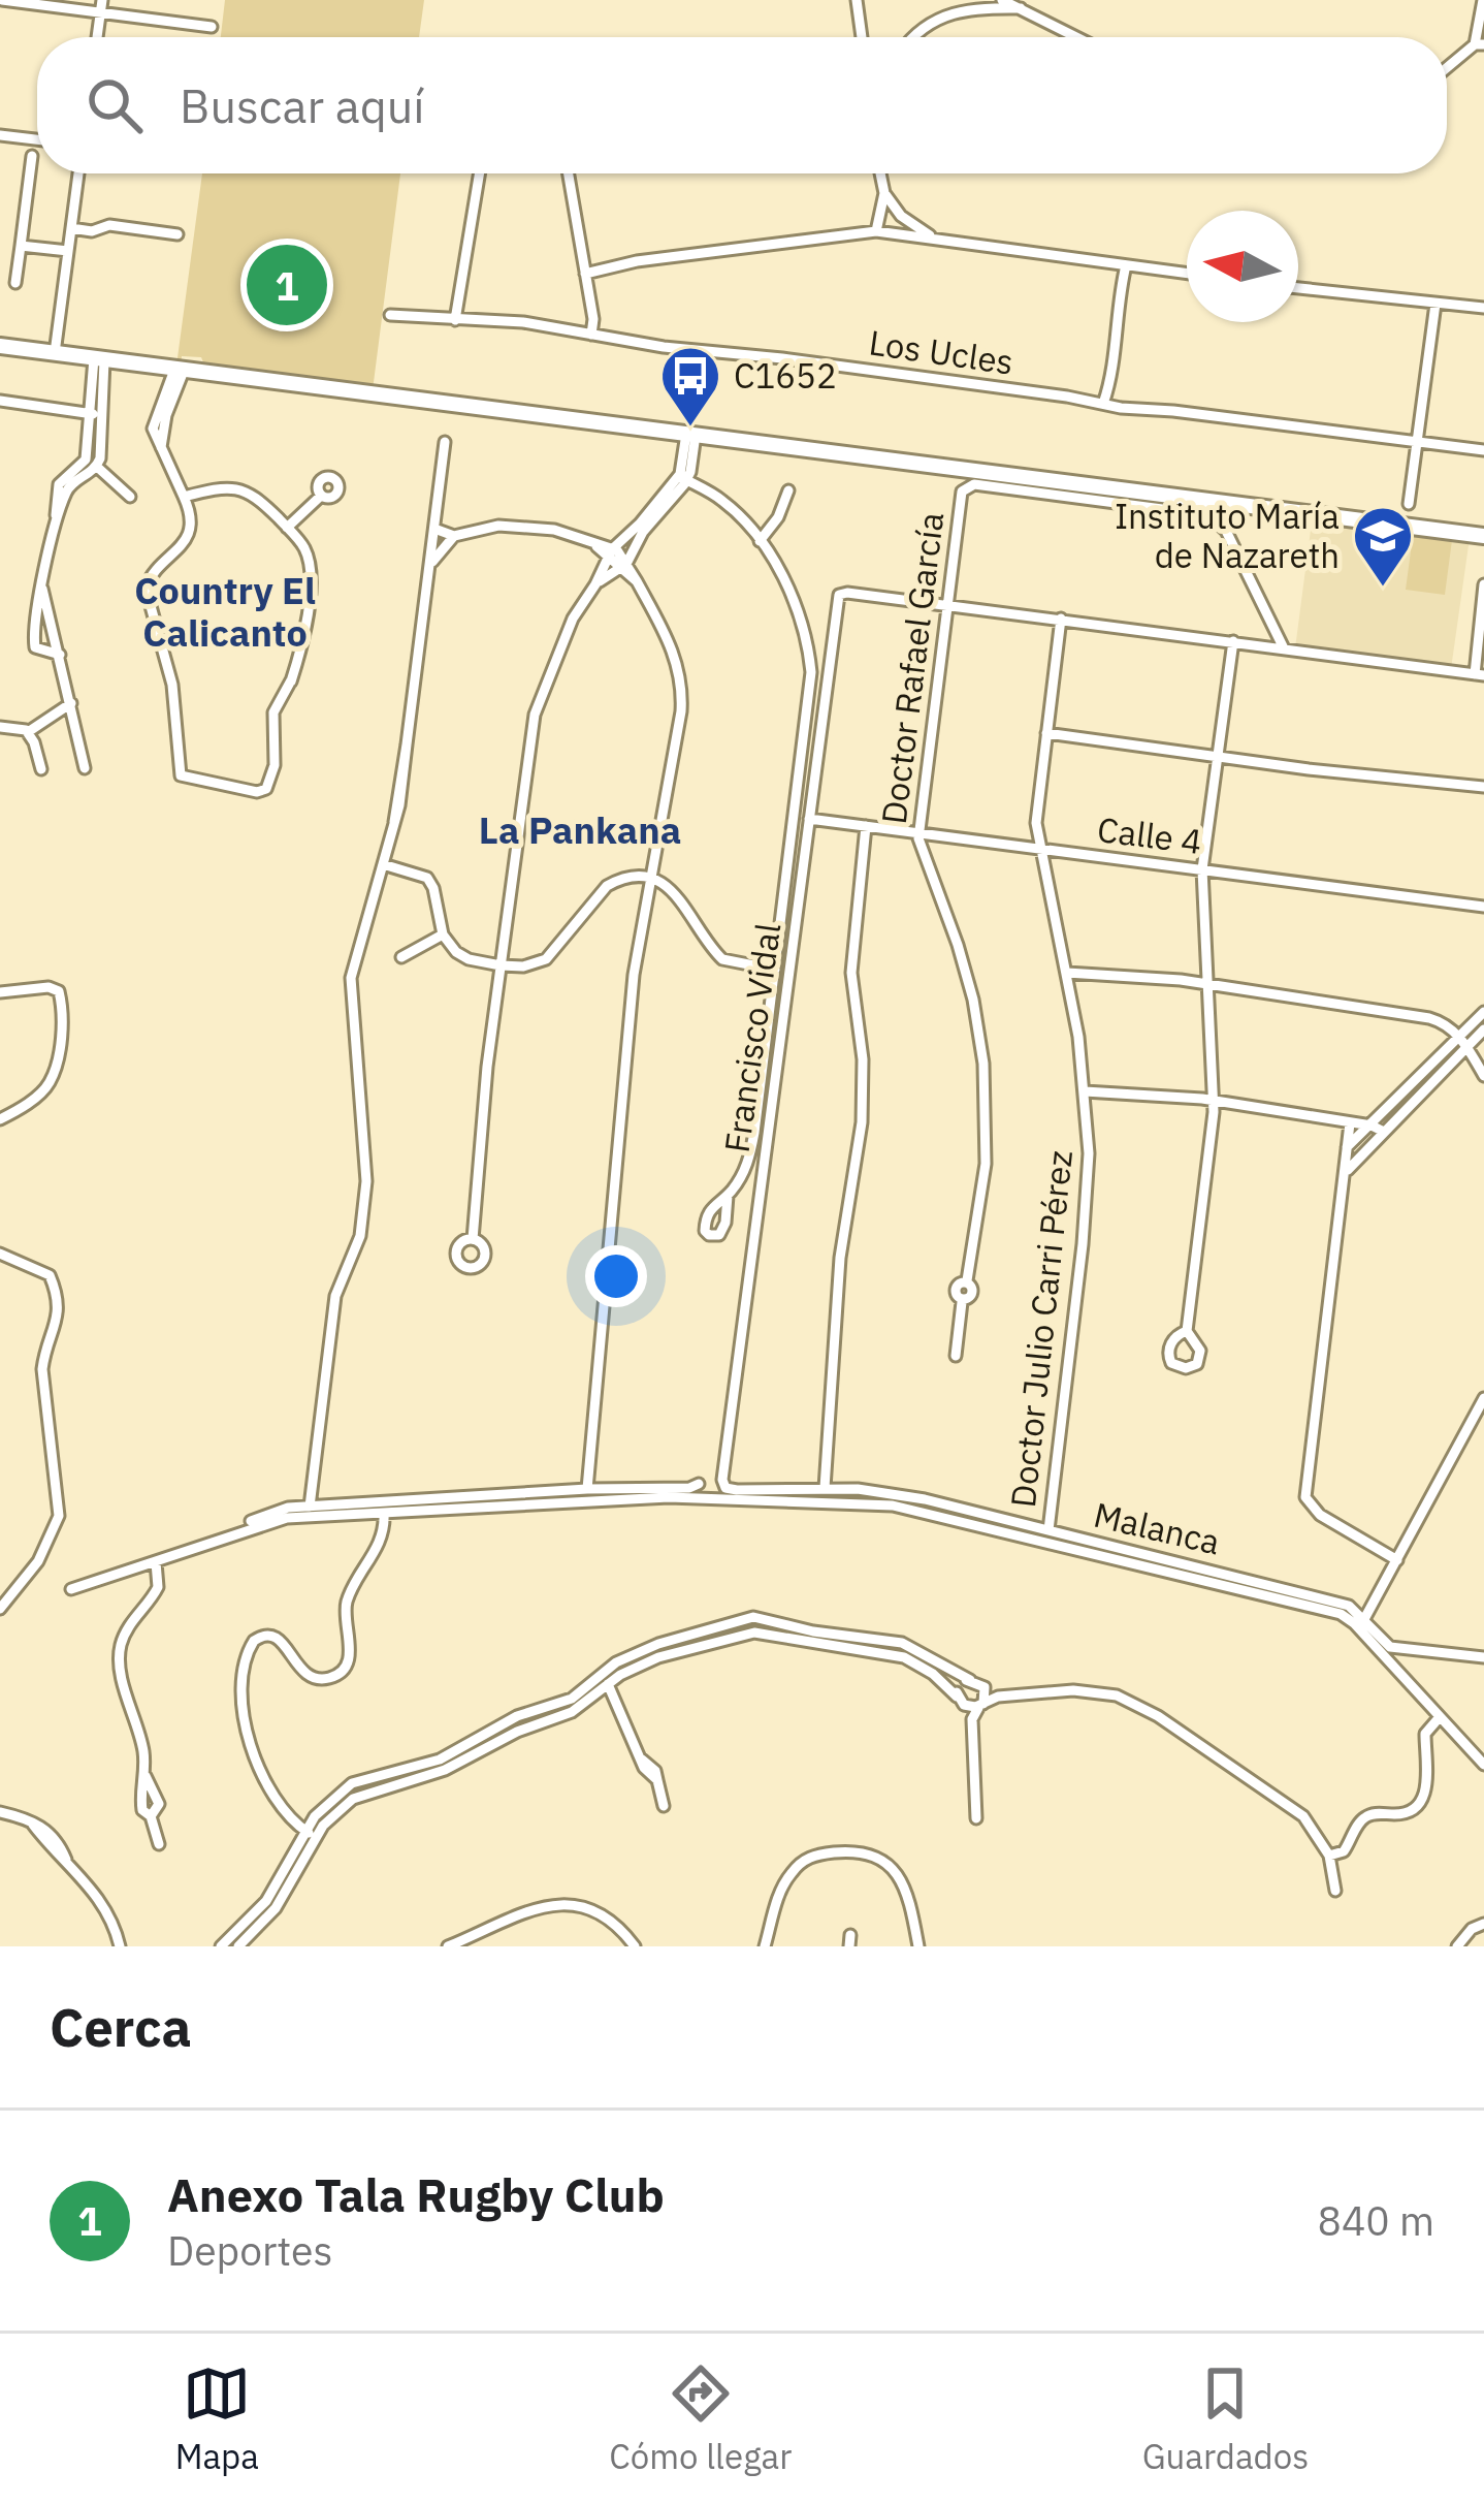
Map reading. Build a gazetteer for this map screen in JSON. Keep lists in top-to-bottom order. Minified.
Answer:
{"streets":{"street":["Los Ucles","Doctor Rafael García","Calle 4","Francisco Vidal","Doctor Julio Carri Pérez","Malanca"]},"crossings":[["Doctor Rafael García","Calle 4"],["Doctor Rafael García","Francisco Vidal"],["Calle 4","Francisco Vidal"],["Calle 4","Doctor Julio Carri Pérez"],["Francisco Vidal","Malanca"],["Doctor Julio Carri Pérez","Malanca"]],"districts":["Country El Calicanto","La Pankana"],"places":{"bus stop":["C1652"],"school or university":["Instituto María de Nazareth"]},"north":"left","page":{"search":"Buscar aquí","pins":"1","heading":"Cerca","list":[{"mark":"1","name":"Anexo Tala Rugby Club","note":"Deportes","value":"840 m"}],"nav":["Mapa","Cómo llegar","Guardados"]}}
